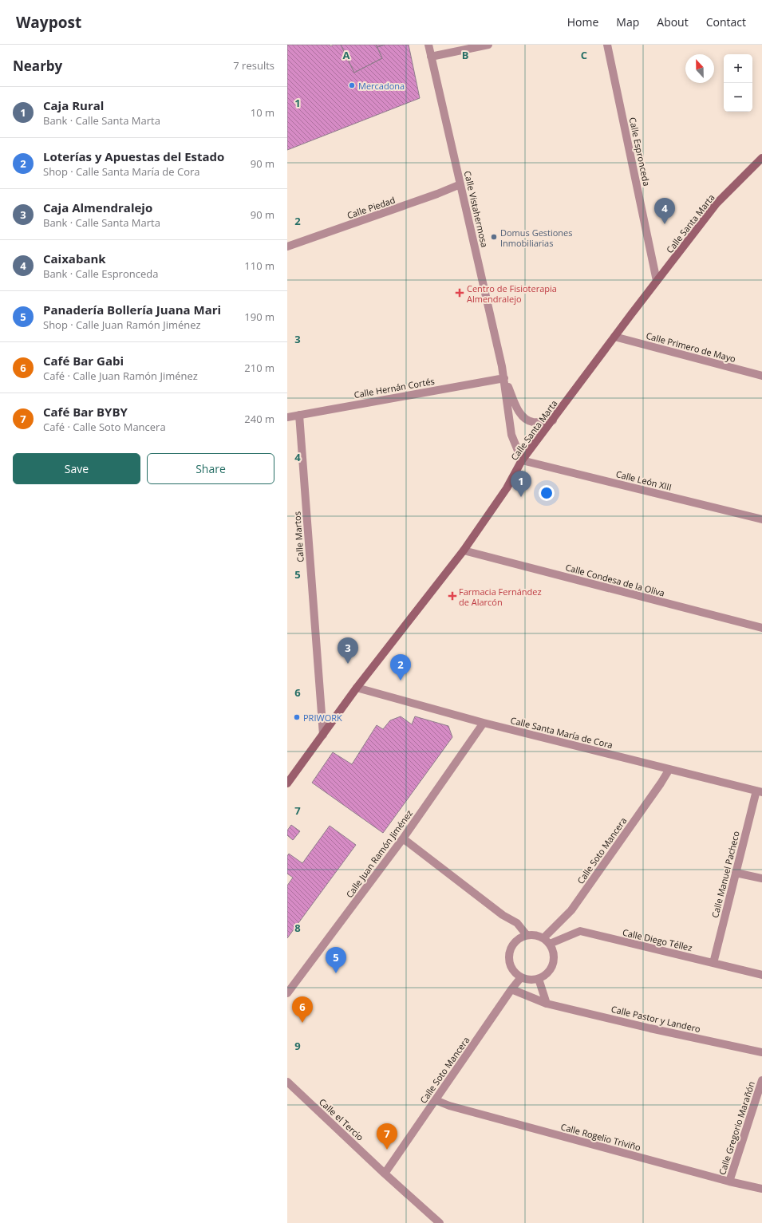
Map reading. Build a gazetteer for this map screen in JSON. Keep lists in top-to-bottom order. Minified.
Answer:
{"streets":{"street":["Calle Espronceda","Calle Piedad","Calle Vistahermosa","Calle Santa Marta","Calle Primero de Mayo","Calle Hernán Cortés","Calle León XIII","Calle Martos","Calle Condesa de la Oliva","Calle Santa María de Cora","Calle Soto Mancera","Calle Juan Ramón Jiménez","Calle Manuel Pacheco","Calle Diego Téllez","Calle Pastor y Landero","Calle el Tercio","Calle Gregorio Marañón","Calle Rogelio Triviño"]},"crossings":[["Calle Espronceda","Calle Santa Marta"],["Calle Piedad","Calle Vistahermosa"],["Calle Vistahermosa","Calle Santa Marta"],["Calle Vistahermosa","Calle Hernán Cortés"],["Calle Vistahermosa","Calle León XIII"],["Calle Santa Marta","Calle Primero de Mayo"],["Calle Santa Marta","Calle León XIII"],["Calle Santa Marta","Calle Martos"],["Calle Santa Marta","Calle Condesa de la Oliva"],["Calle Santa Marta","Calle Santa María de Cora"],["Calle Hernán Cortés","Calle Martos"],["Calle Santa María de Cora","Calle Soto Mancera"],["Calle Santa María de Cora","Calle Juan Ramón Jiménez"],["Calle Santa María de Cora","Calle Manuel Pacheco"],["Calle Soto Mancera","Calle Diego Téllez"],["Calle Soto Mancera","Calle Pastor y Landero"],["Calle Soto Mancera","Calle el Tercio"],["Calle Soto Mancera","Calle Rogelio Triviño"],["Calle Manuel Pacheco","Calle Diego Téllez"],["Calle Gregorio Marañón","Calle Rogelio Triviño"]],"places":{"other":["Mercadona","Domus Gestiones Inmobiliarias","PRIWORK"],"health":["Centro de Fisioterapia Almendralejo","Farmacia Fernández de Alarcón"]},"north":"top","page":{"header":"Waypost","nav":["Home","Map","About","Contact"],"heading":["Nearby","7 results"],"map_buttons":["+","−"],"list":[{"mark":"1","name":"Caja Rural","note":"Bank · Calle Santa Marta","value":"10 m"},{"mark":"2","name":"Loterías y Apuestas del Estado","note":"Shop · Calle Santa María de Cora","value":"90 m"},{"mark":"3","name":"Caja Almendralejo","note":"Bank · Calle Santa Marta","value":"90 m"},{"mark":"4","name":"Caixabank","note":"Bank · Calle Espronceda","value":"110 m"},{"mark":"5","name":"Panadería Bollería Juana Mari","note":"Shop · Calle Juan Ramón Jiménez","value":"190 m"},{"mark":"6","name":"Café Bar Gabi","note":"Café · Calle Juan Ramón Jiménez","value":"210 m"},{"mark":"7","name":"Café Bar BYBY","note":"Café · Calle Soto Mancera","value":"240 m"}],"pins":["4","1","3","2","5","6","7"],"buttons":["Save","Share"]},"grid":{"columns":["A","B","C"],"rows":["1","2","3","4","5","6","7","8","9"]}}
